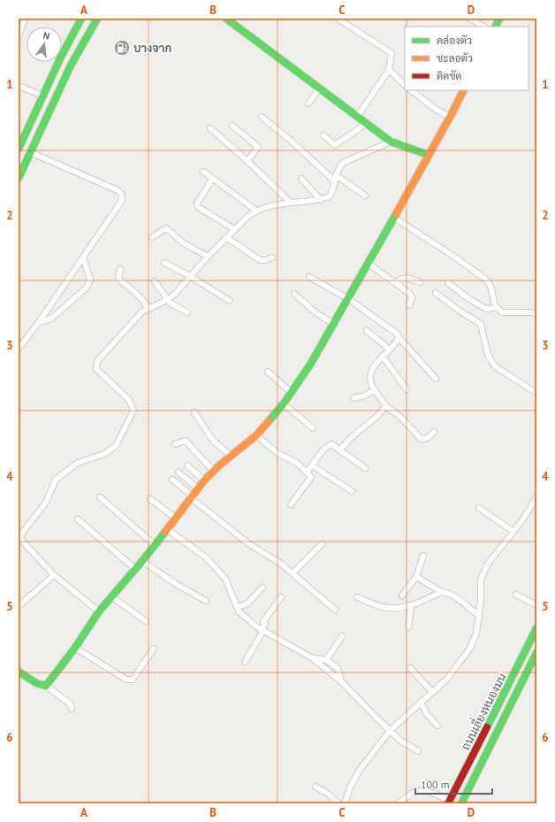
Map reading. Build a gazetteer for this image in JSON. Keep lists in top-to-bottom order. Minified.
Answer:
{"streets":{"main road":["ถนนเลี่ยงหนองมน"]},"places":{"fuel station":["บางจาก"]},"legend":["คล่องตัว","ชะลอตัว","ติดขัด"],"scale_bar":"100 m","north":"top","grid":{"columns":["A","B","C","D"],"rows":["1","2","3","4","5","6"]}}
